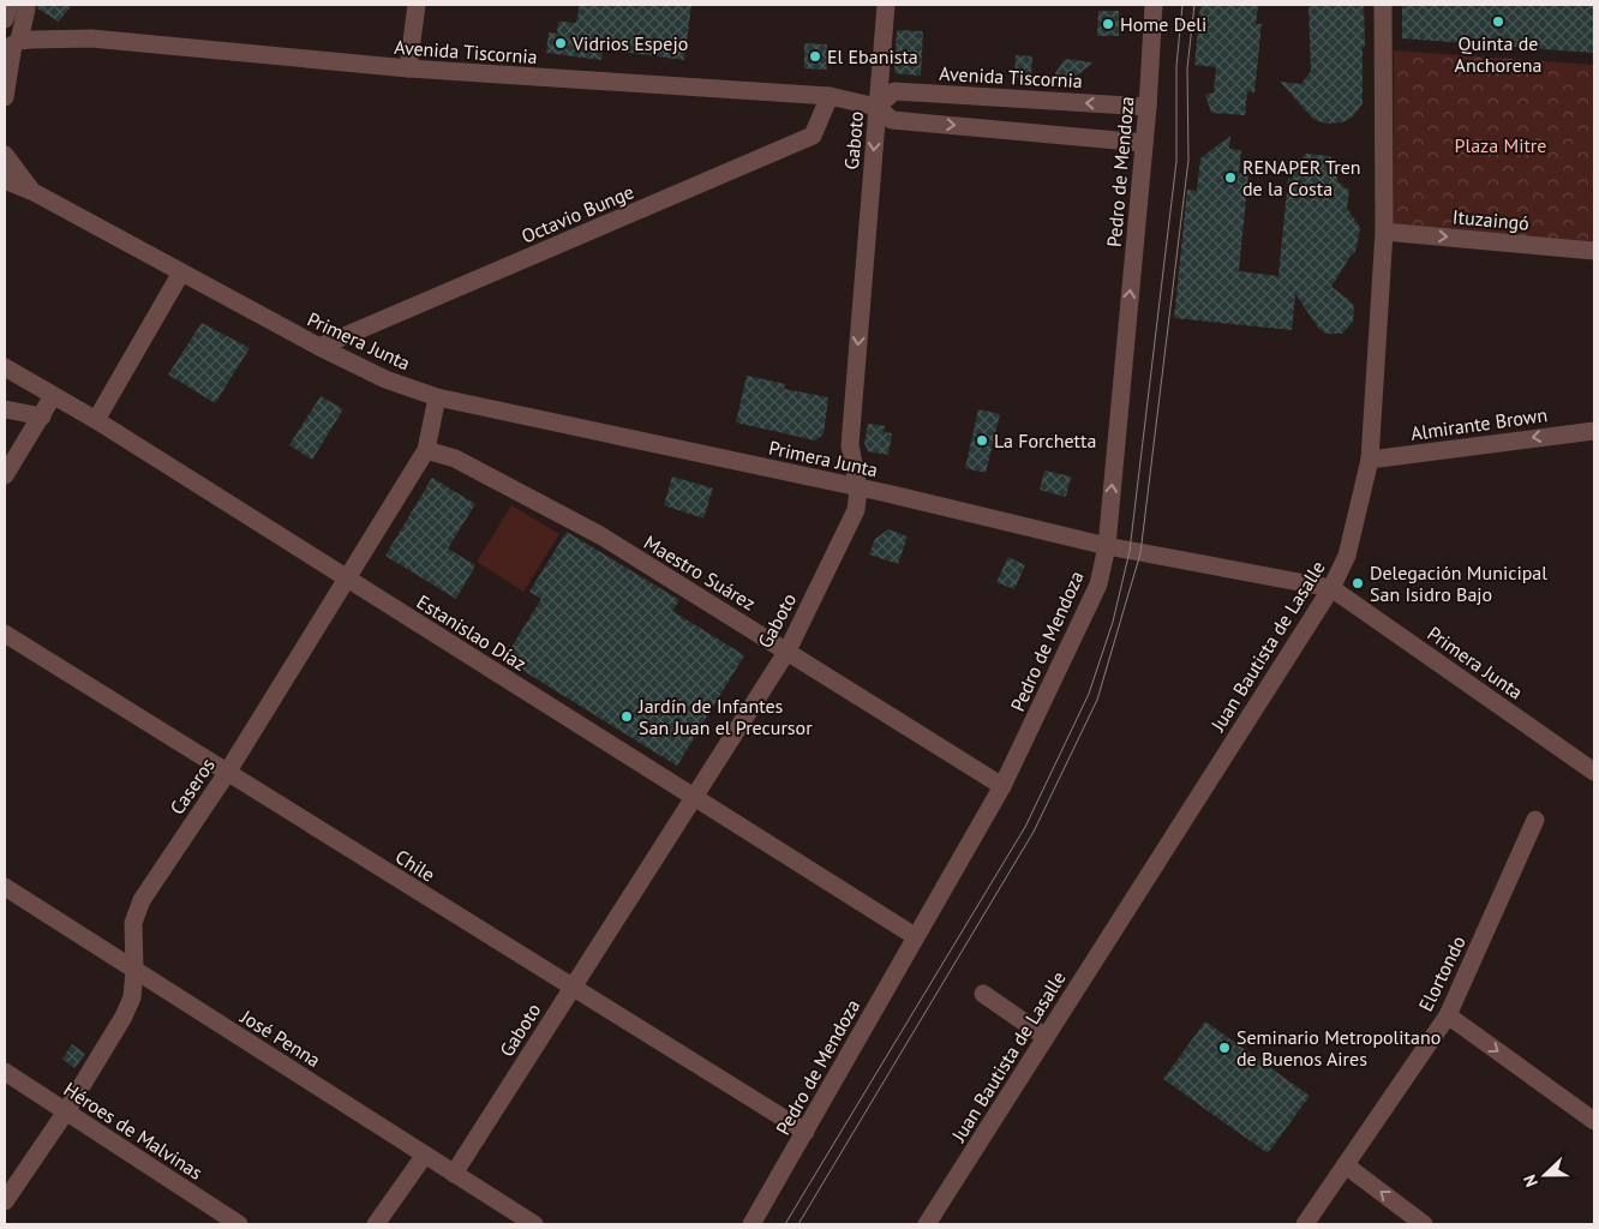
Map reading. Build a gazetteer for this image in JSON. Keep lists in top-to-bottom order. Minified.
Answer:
{"streets":{"street":["Avenida Tiscornia","Gaboto","Pedro de Mendoza","Octavio Bunge","Ituzaingó","Primera Junta","Almirante Brown","Maestro Suárez","Estanislao Díaz","Juan Bautista de Lasalle","Caseros","Chile","Elortondo","José Penna","Héroes de Malvinas"]},"crossings":[["Avenida Tiscornia","Gaboto"],["Avenida Tiscornia","Pedro de Mendoza"],["Avenida Tiscornia","Octavio Bunge"],["Gaboto","Primera Junta"],["Gaboto","Maestro Suárez"],["Gaboto","Estanislao Díaz"],["Gaboto","Chile"],["Gaboto","José Penna"],["Pedro de Mendoza","Primera Junta"],["Pedro de Mendoza","Maestro Suárez"],["Pedro de Mendoza","Estanislao Díaz"],["Pedro de Mendoza","Chile"],["Octavio Bunge","Primera Junta"],["Ituzaingó","Juan Bautista de Lasalle"],["Primera Junta","Juan Bautista de Lasalle"],["Primera Junta","Caseros"],["Almirante Brown","Juan Bautista de Lasalle"],["Maestro Suárez","Caseros"],["Estanislao Díaz","Caseros"],["Caseros","Chile"],["Caseros","José Penna"],["Caseros","Héroes de Malvinas"]],"one_way":["Ituzaingó","Almirante Brown"],"parks":["Plaza Mitre"],"places":["Quinta de Anchorena","Home Deli","Vidrios Espejo","El Ebanista","RENAPER Tren de la Costa","La Forchetta","Delegación Municipal San Isidro Bajo","Jardín de Infantes San Juan el Precursor","Seminario Metropolitano de Buenos Aires"],"north":"left"}
